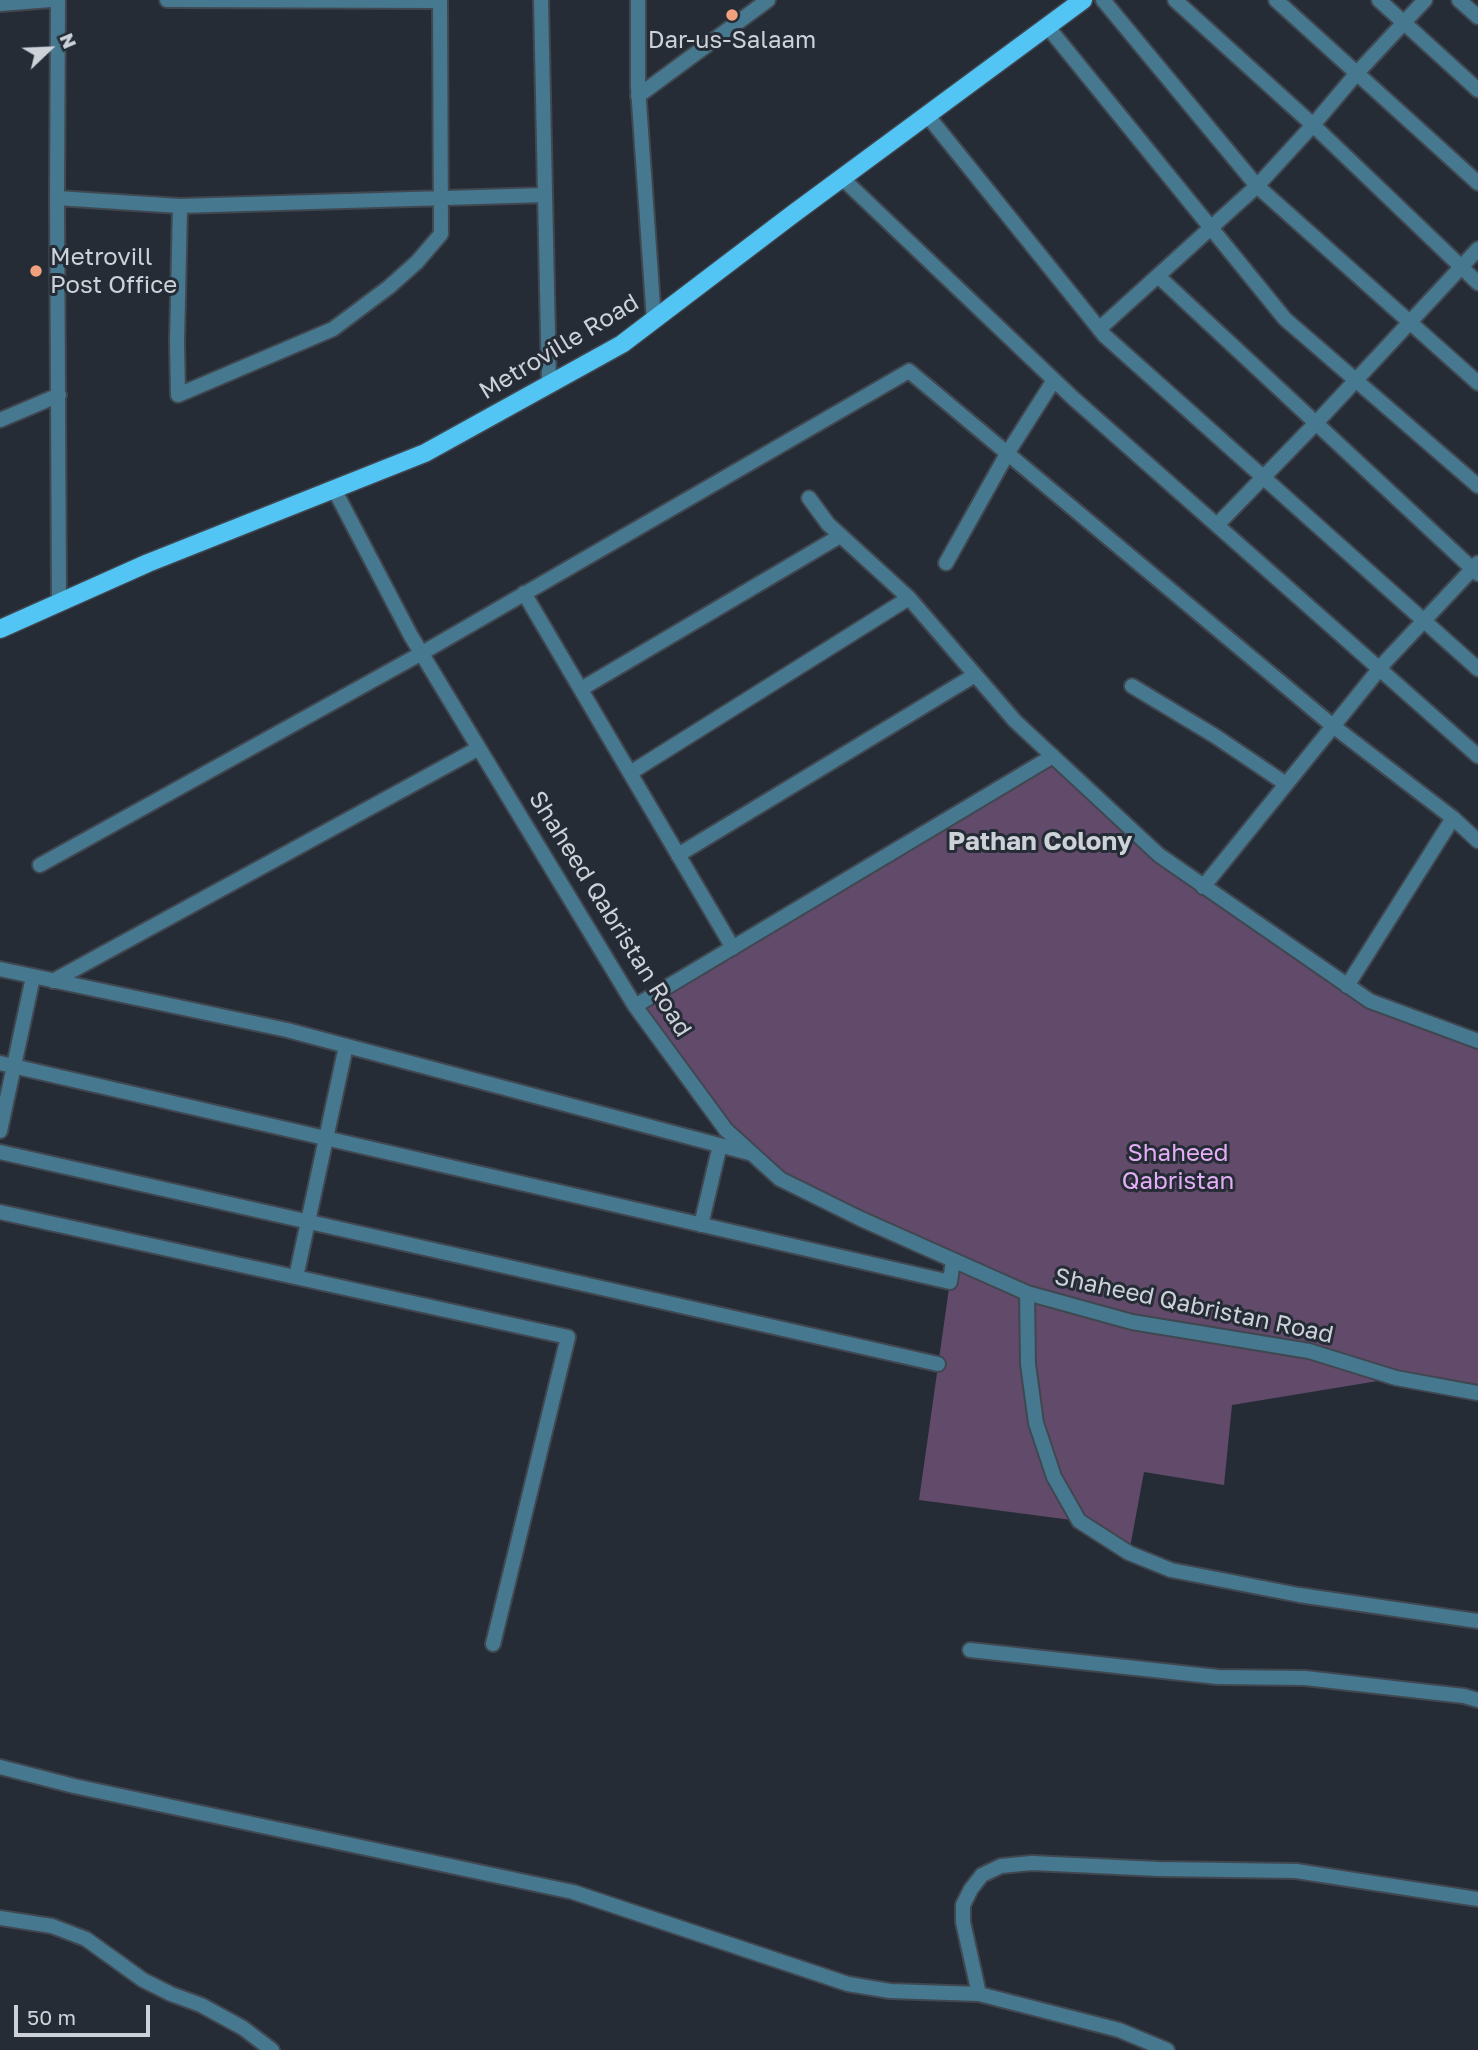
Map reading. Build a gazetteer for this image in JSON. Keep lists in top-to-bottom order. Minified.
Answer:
{"streets":{"main road":["Metroville Road"],"street":["Shaheed Qabristan Road"]},"crossings":[["Metroville Road","Shaheed Qabristan Road"]],"districts":["Pathan Colony"],"parks":["Shaheed Qabristan"],"places":["Dar-us-Salaam","Metrovill Post Office"],"scale_bar":"50 m","north":"top right"}
